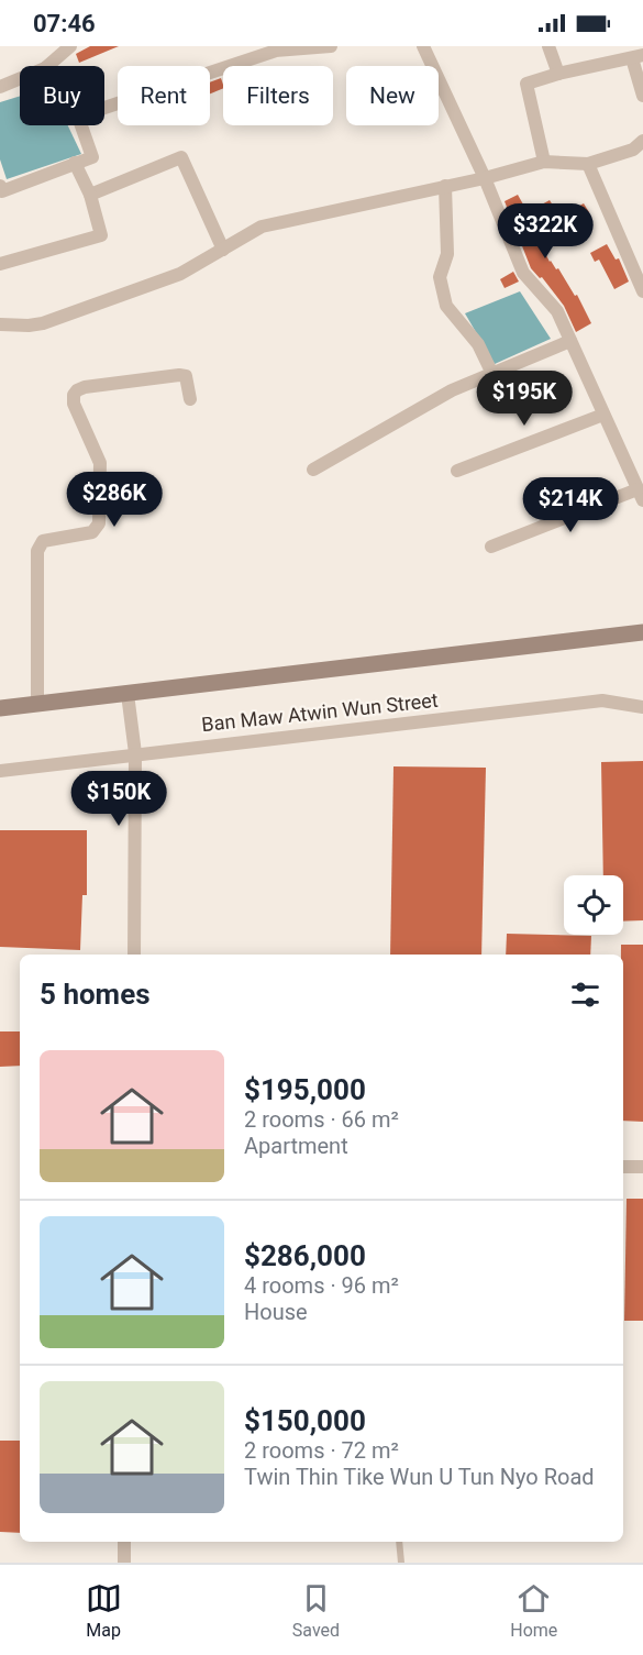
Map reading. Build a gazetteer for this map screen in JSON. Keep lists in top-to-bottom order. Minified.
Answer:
{"streets":{"street":["Ban Maw Atwin Wun Street"]},"page":{"status":"07:46","chip":["Buy","Rent","Filters","New"],"price":["$322K","$195K","$286K","$214K","$150K"],"heading":"5 homes","list":[{"name":"$195,000","note":"2 rooms · 66 m² · Apartment"},{"name":"$286,000","note":"4 rooms · 96 m² · House"},{"name":"$150,000","note":"2 rooms · 72 m² · Twin Thin Tike Wun U Tun Nyo Road"}],"tabs":["Map","Saved","Home"]}}
